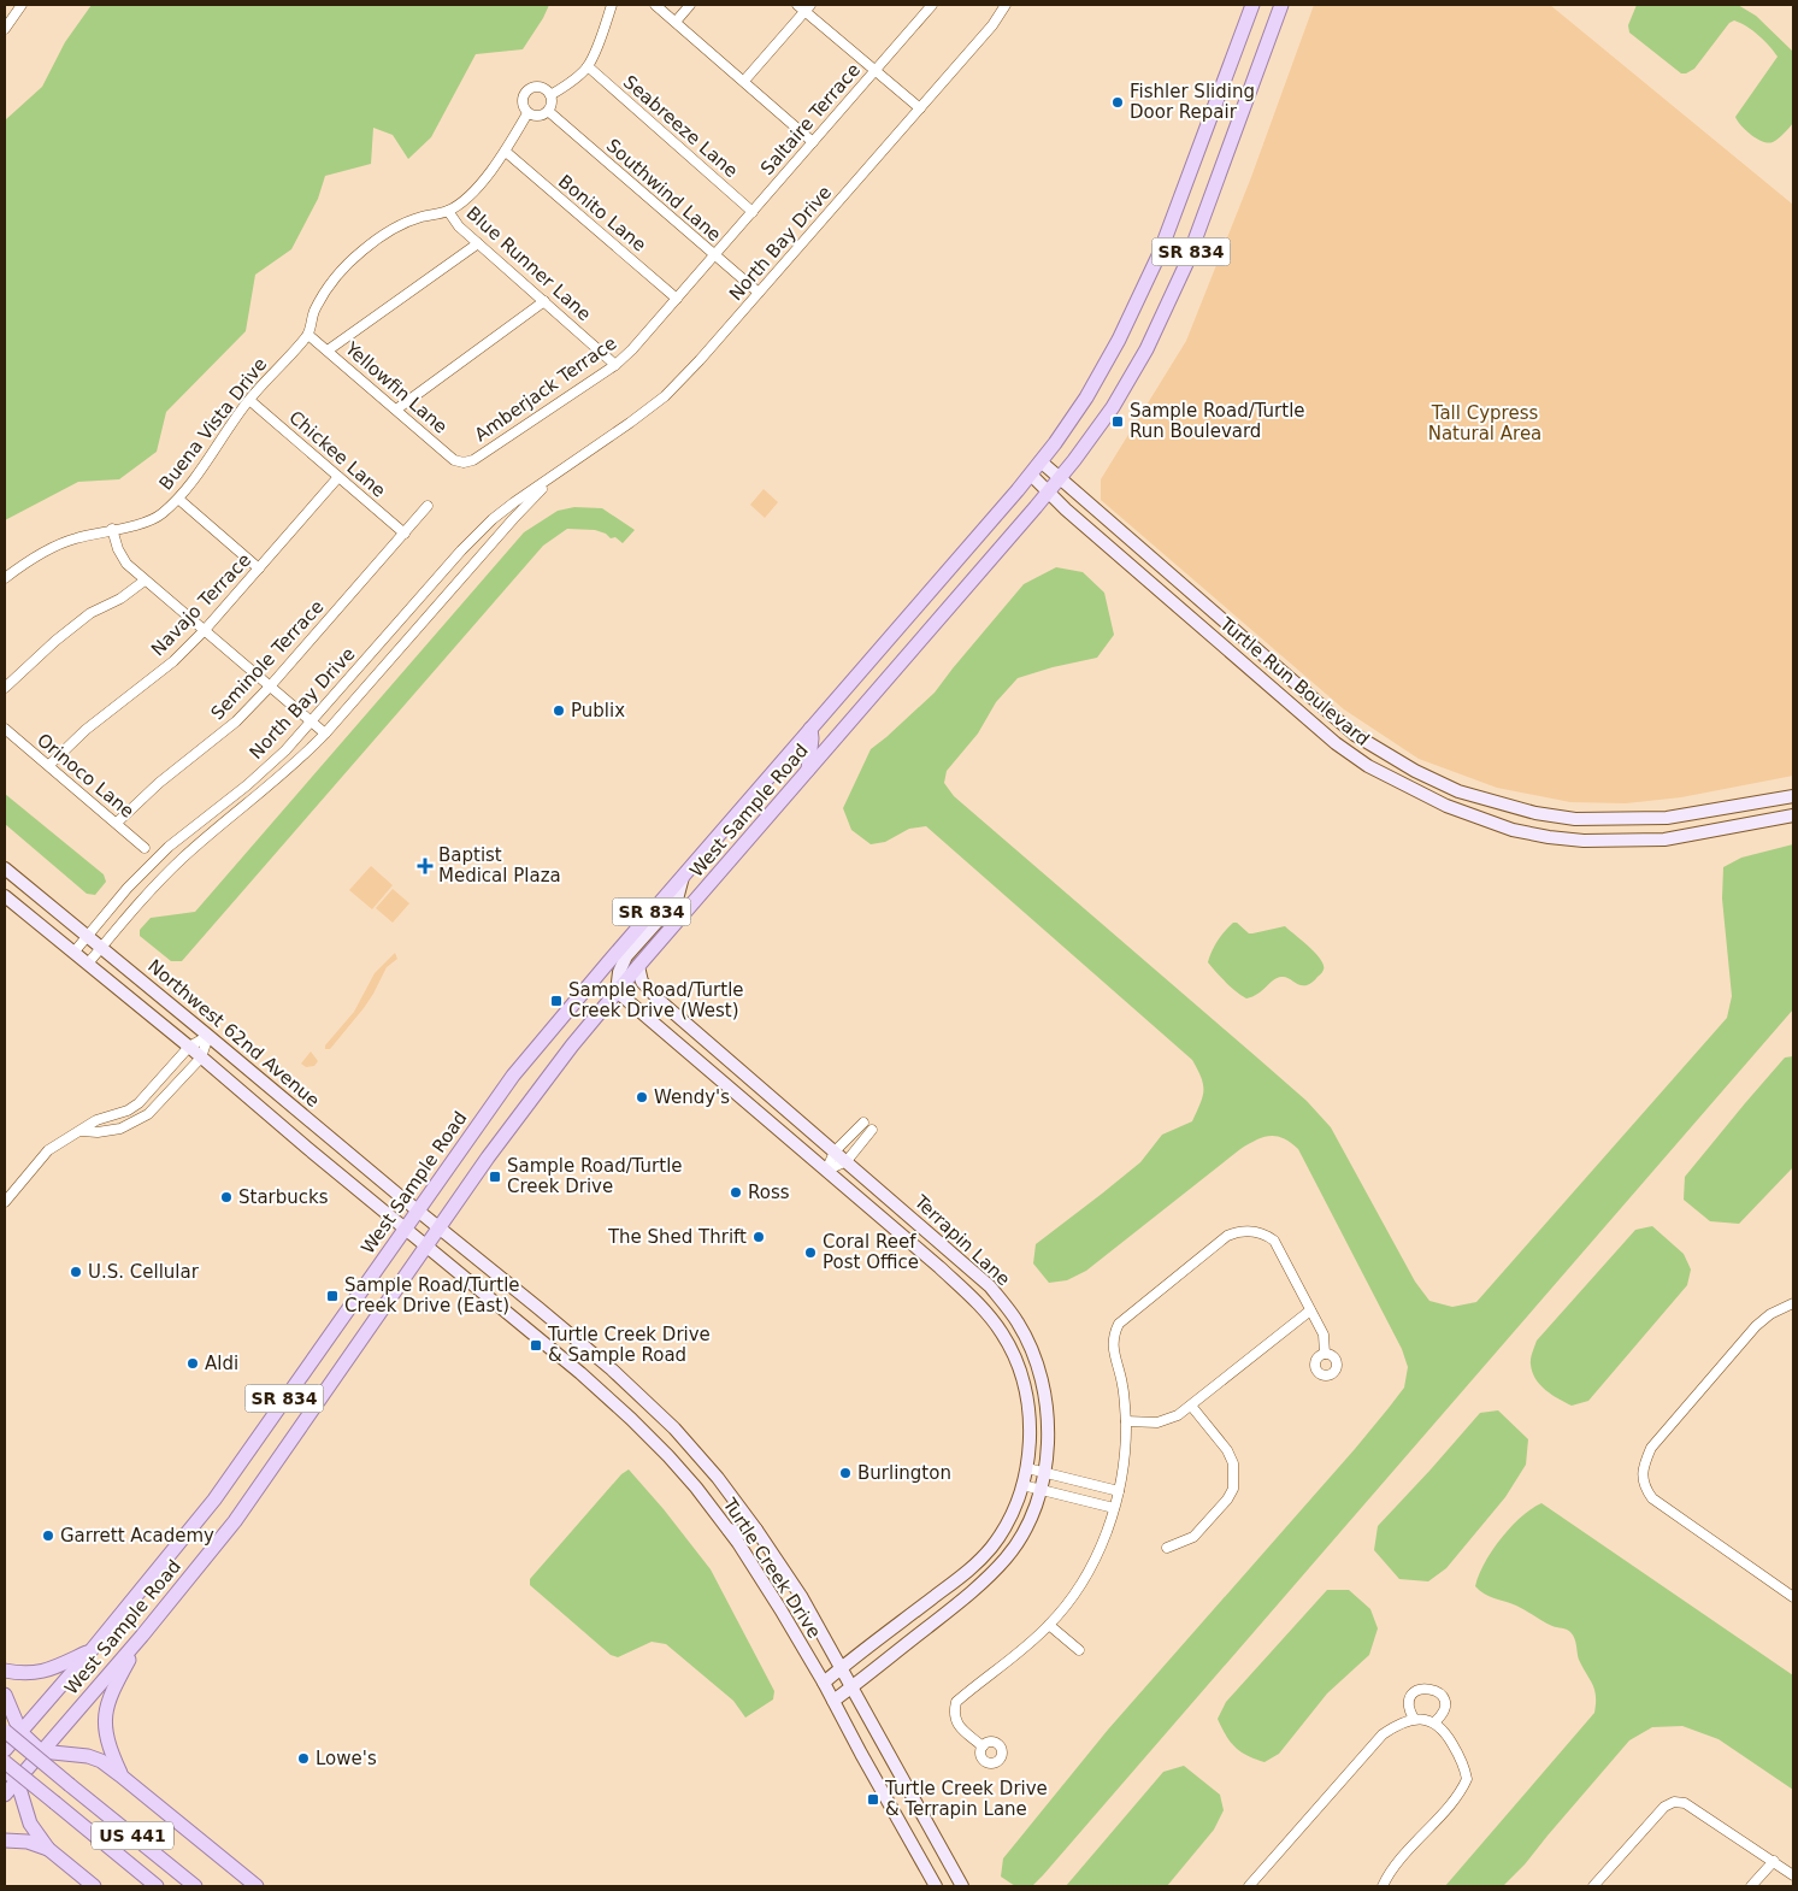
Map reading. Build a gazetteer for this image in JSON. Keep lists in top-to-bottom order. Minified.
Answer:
{"streets":{"main road":["SR 834","West Sample Road","US 441"],"street":["Saltaire Terrace","Seabreeze Lane","Southwind Lane","Bonito Lane","North Bay Drive","Blue Runner Lane","Yellowfin Lane","Amberjack Terrace","Buena Vista Drive","Chickee Lane","Navajo Terrace","Seminole Terrace","Turtle Run Boulevard","Orinoco Lane","Northwest 62nd Avenue","Terrapin Lane","Turtle Creek Drive"]},"crossings":[["Saltaire Terrace","Seabreeze Lane"],["Saltaire Terrace","Southwind Lane"],["Saltaire Terrace","Amberjack Terrace"],["Southwind Lane","North Bay Drive"],["Southwind Lane","Amberjack Terrace"],["Southwind Lane","Buena Vista Drive"],["Bonito Lane","Amberjack Terrace"],["Bonito Lane","Buena Vista Drive"],["North Bay Drive","Northwest 62nd Avenue"],["Blue Runner Lane","Amberjack Terrace"],["Blue Runner Lane","Buena Vista Drive"],["Yellowfin Lane","Amberjack Terrace"],["Yellowfin Lane","Buena Vista Drive"],["Buena Vista Drive","Chickee Lane"],["Chickee Lane","Navajo Terrace"],["Chickee Lane","Seminole Terrace"],["Navajo Terrace","Orinoco Lane"],["Seminole Terrace","Orinoco Lane"],["Turtle Run Boulevard","West Sample Road"],["West Sample Road","Northwest 62nd Avenue"],["West Sample Road","Terrapin Lane"],["West Sample Road","Turtle Creek Drive"],["Northwest 62nd Avenue","Turtle Creek Drive"],["Terrapin Lane","Turtle Creek Drive"]],"parks":["Tall Cypress Natural Area"],"places":{"other":["Fishler Sliding Door Repair","Publix","Wendy's","Ross","Starbucks","The Shed Thrift","Coral Reef Post Office","U.S. Cellular","Aldi","Burlington","Garrett Academy","Lowe's"],"transit":["Sample Road/Turtle Run Boulevard","Sample Road/Turtle Creek Drive (West)","Sample Road/Turtle Creek Drive","Sample Road/Turtle Creek Drive (East)","Turtle Creek Drive & Sample Road","Turtle Creek Drive & Terrapin Lane"],"health":["Baptist Medical Plaza"]}}
